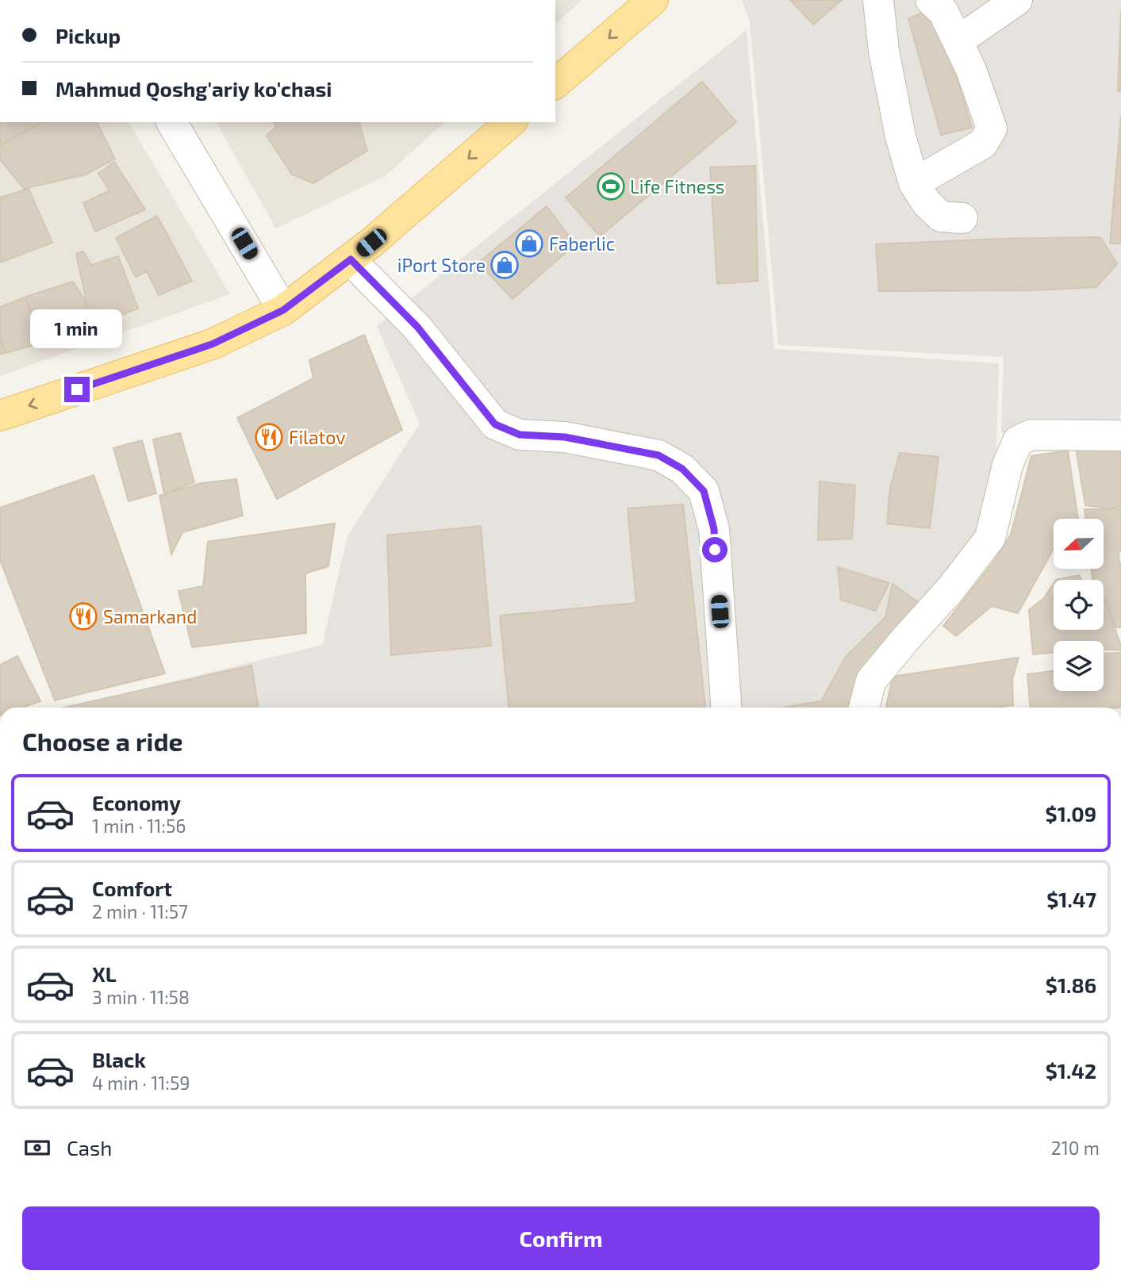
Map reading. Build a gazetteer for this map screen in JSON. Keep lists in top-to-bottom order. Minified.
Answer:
{"places":{"sports":["Life Fitness"],"shop":["Faberlic","iPort Store"],"restaurant":["Filatov","Samarkand"]},"north":"left","page":{"banner":["Pickup","Mahmud Qoshg'ariy ko'chasi"],"bubble":"1 min","heading":"Choose a ride","list":[{"name":"Economy","note":"1 min · 11:56","value":"$1.09"},{"name":"Comfort","note":"2 min · 11:57","value":"$1.47"},{"name":"XL","note":"3 min · 11:58","value":"$1.86"},{"name":"Black","note":"4 min · 11:59","value":"$1.42"}],"pay":["Cash","210 m"],"buttons":"Confirm"}}
